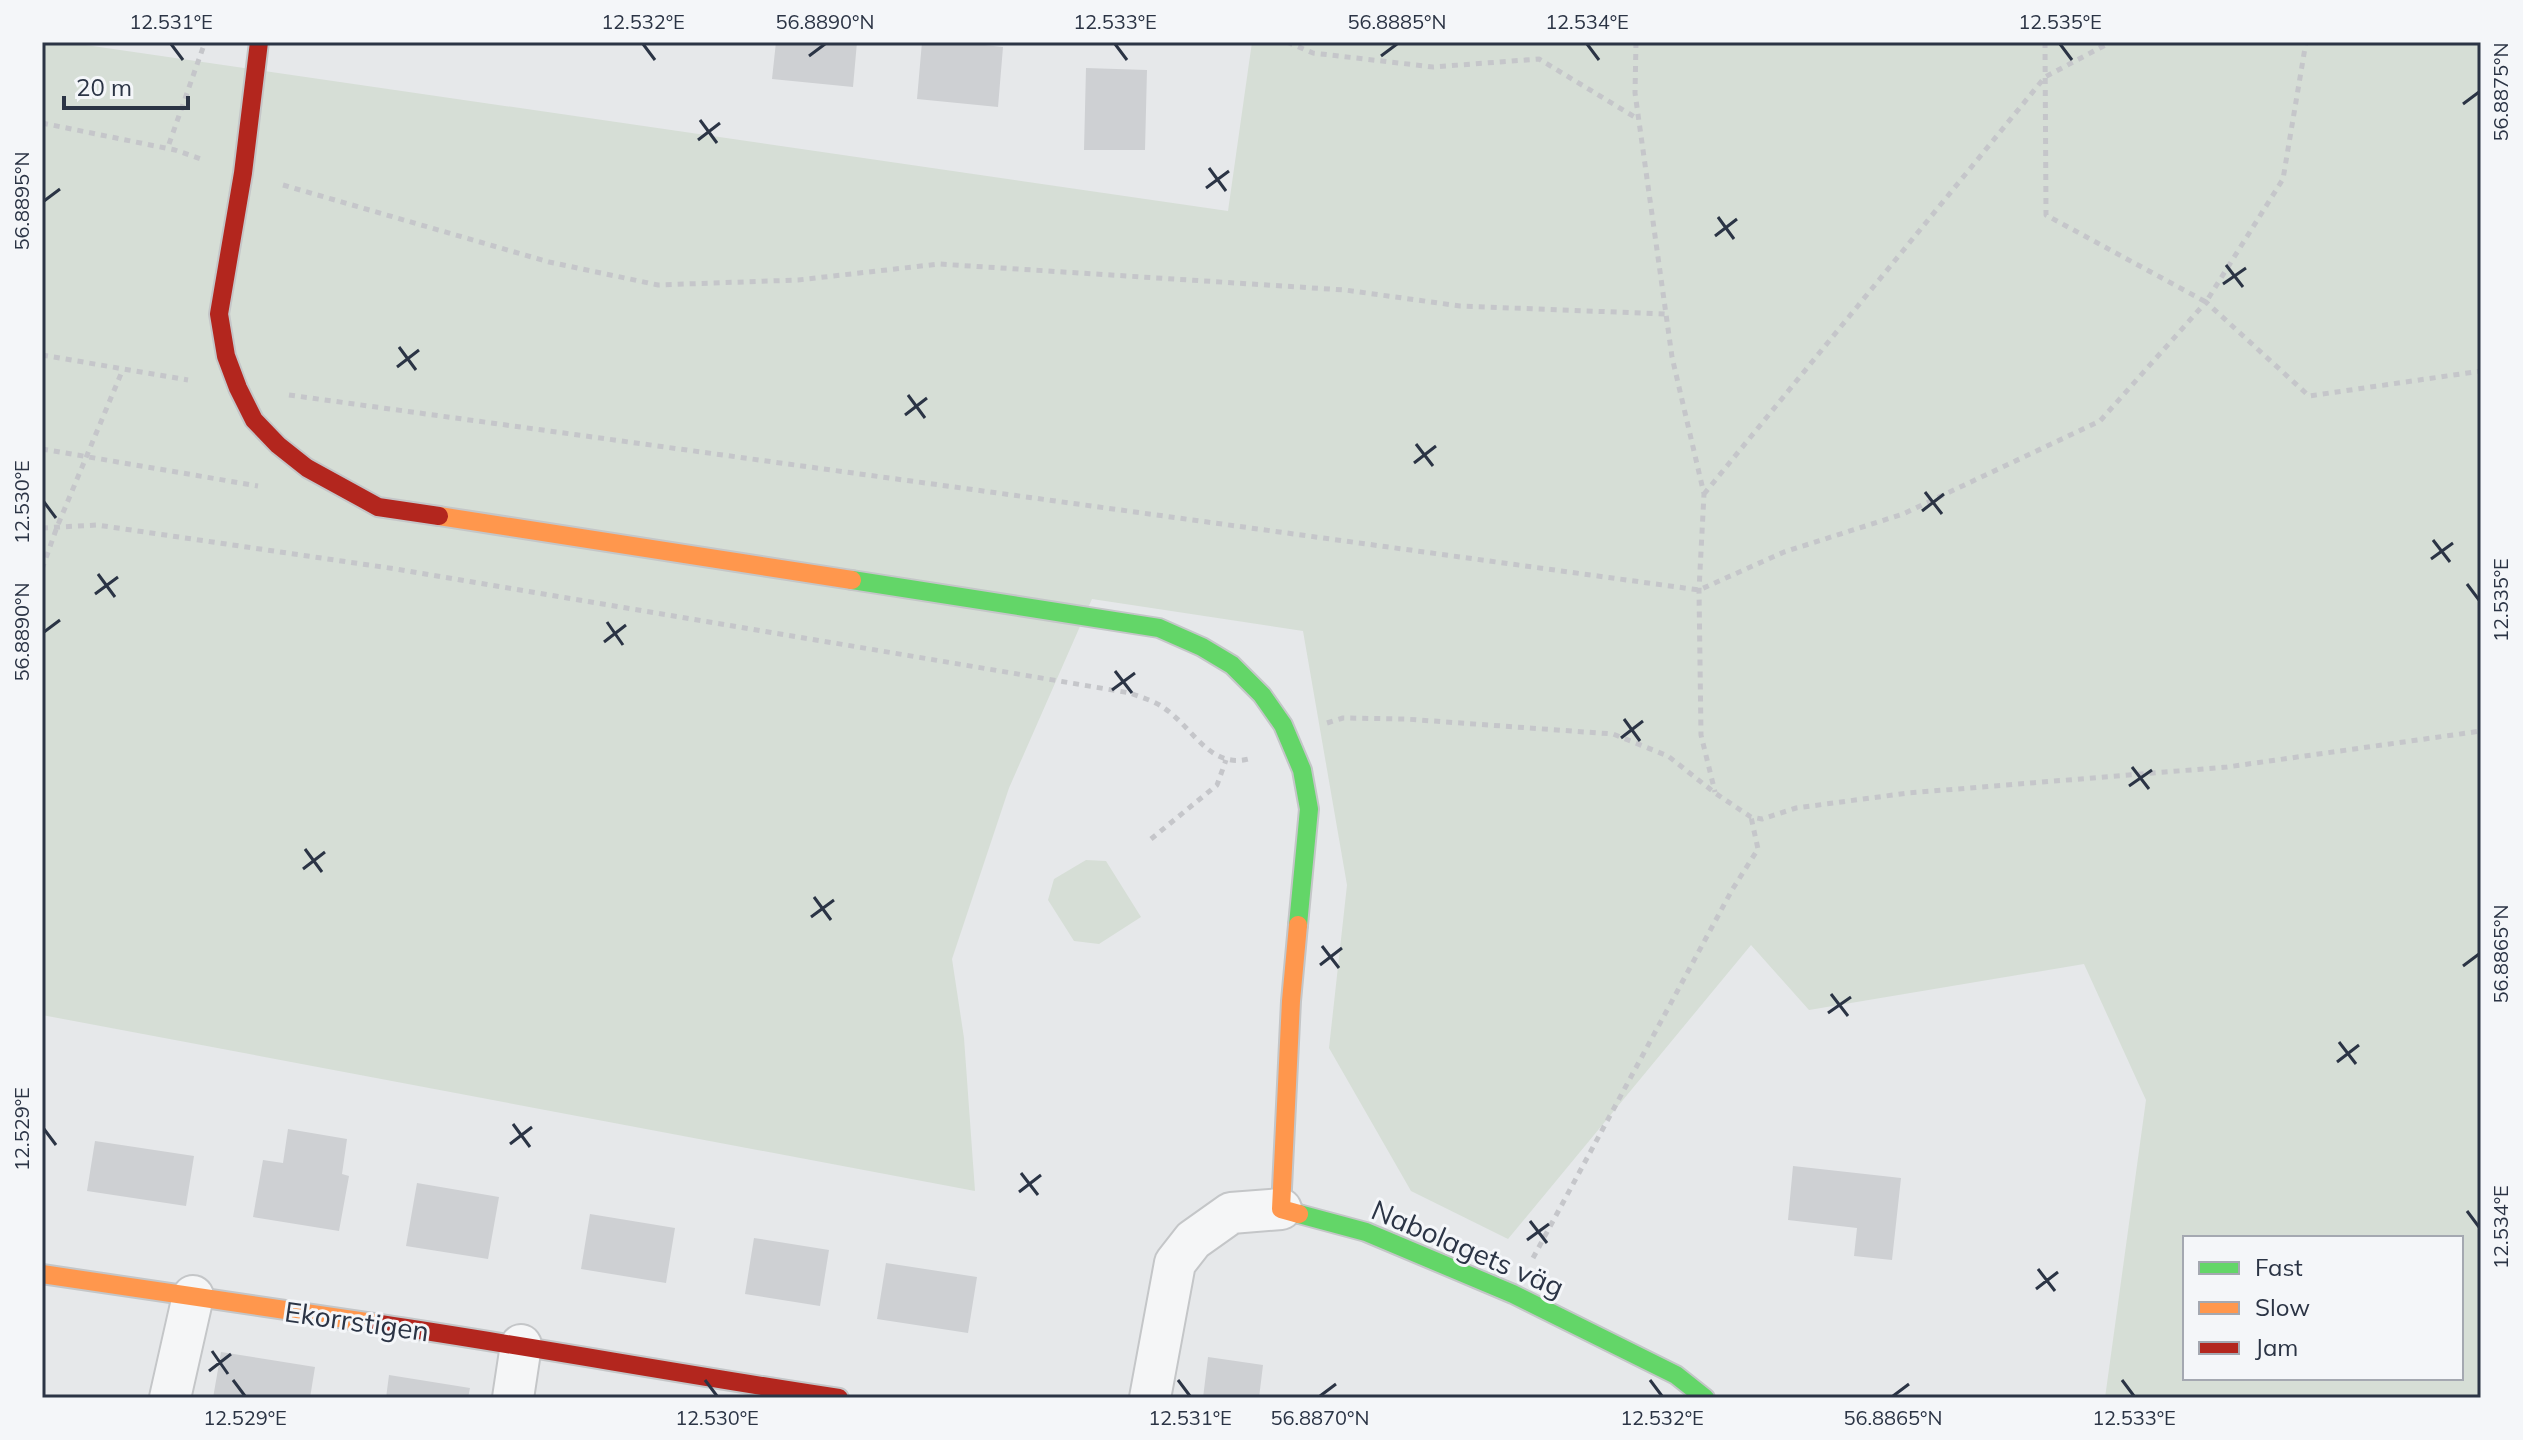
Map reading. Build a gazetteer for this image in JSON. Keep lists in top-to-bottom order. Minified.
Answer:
{"streets":{"street":["Nabolagets väg","Ekorrstigen"]},"legend":["Fast","Slow","Jam"],"scale_bar":"20 m","coordinates":["12.531°E","12.532°E","56.8890°N","12.533°E","56.8885°N","12.534°E","12.535°E","56.8875°N","56.8895°N","12.530°E","56.8865°N","12.529°E","56.8870°N"]}
